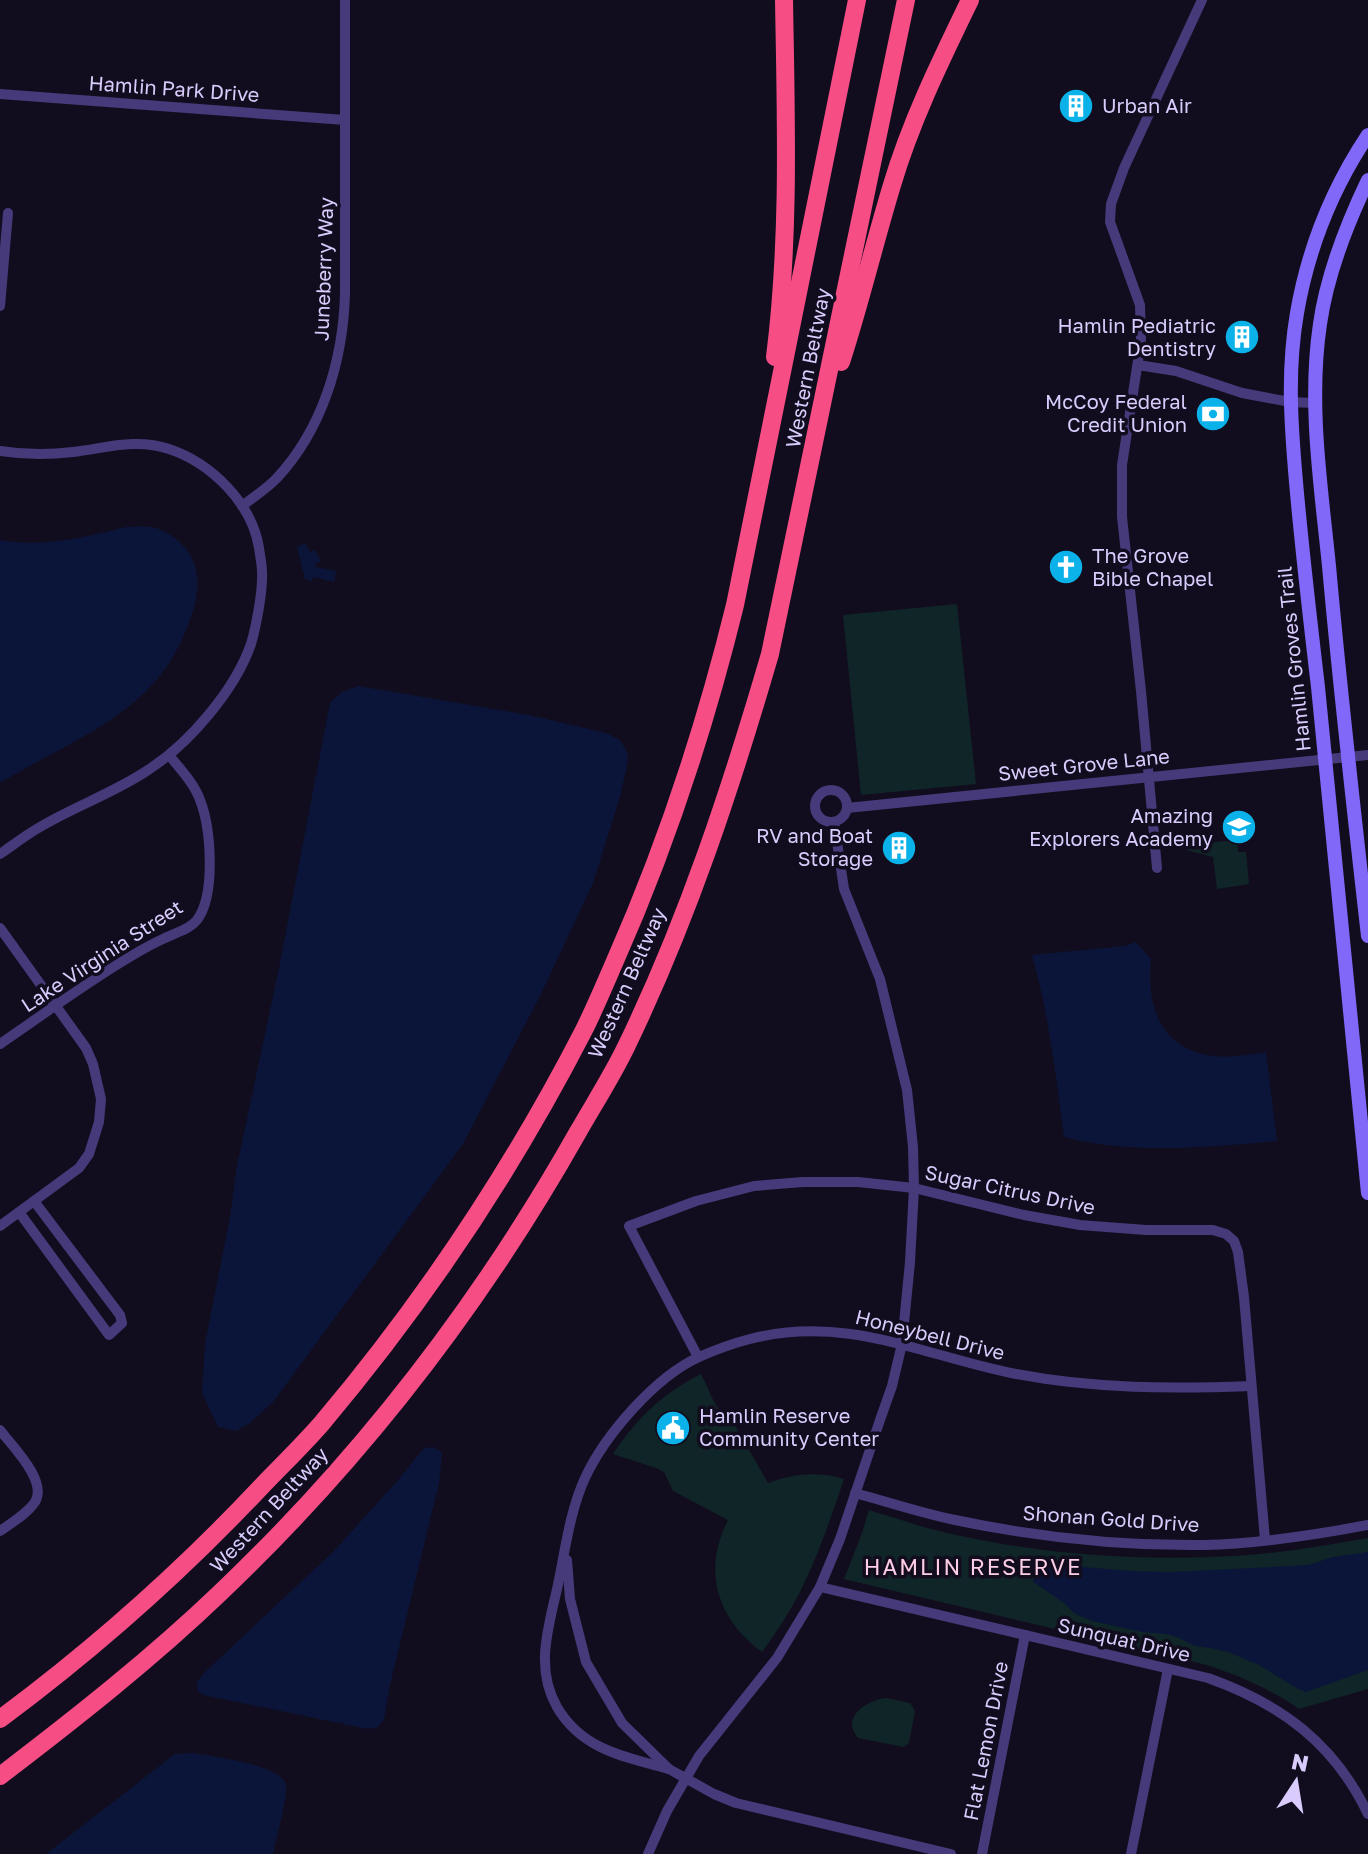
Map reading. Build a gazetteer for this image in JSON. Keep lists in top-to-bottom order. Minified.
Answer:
{"streets":{"highway":["Western Beltway"],"main road":["Hamlin Groves Trail"],"street":["Hamlin Park Drive","Juneberry Way","Sweet Grove Lane","Lake Virginia Street","Sugar Citrus Drive","Honeybell Drive","Shonan Gold Drive","Sunquat Drive","Flat Lemon Drive"]},"crossings":[["Hamlin Park Drive","Juneberry Way"],["Hamlin Groves Trail","Sweet Grove Lane"],["Sugar Citrus Drive","Honeybell Drive"],["Sugar Citrus Drive","Shonan Gold Drive"],["Sunquat Drive","Flat Lemon Drive"]],"districts":["HAMLIN RESERVE"],"places":{"building":["Urban Air","Hamlin Pediatric Dentistry","RV and Boat Storage"],"bank":["McCoy Federal Credit Union"],"church":["The Grove Bible Chapel"],"school or university":["Amazing Explorers Academy"],"public building":["Hamlin Reserve Community Center"]},"north":"top"}
